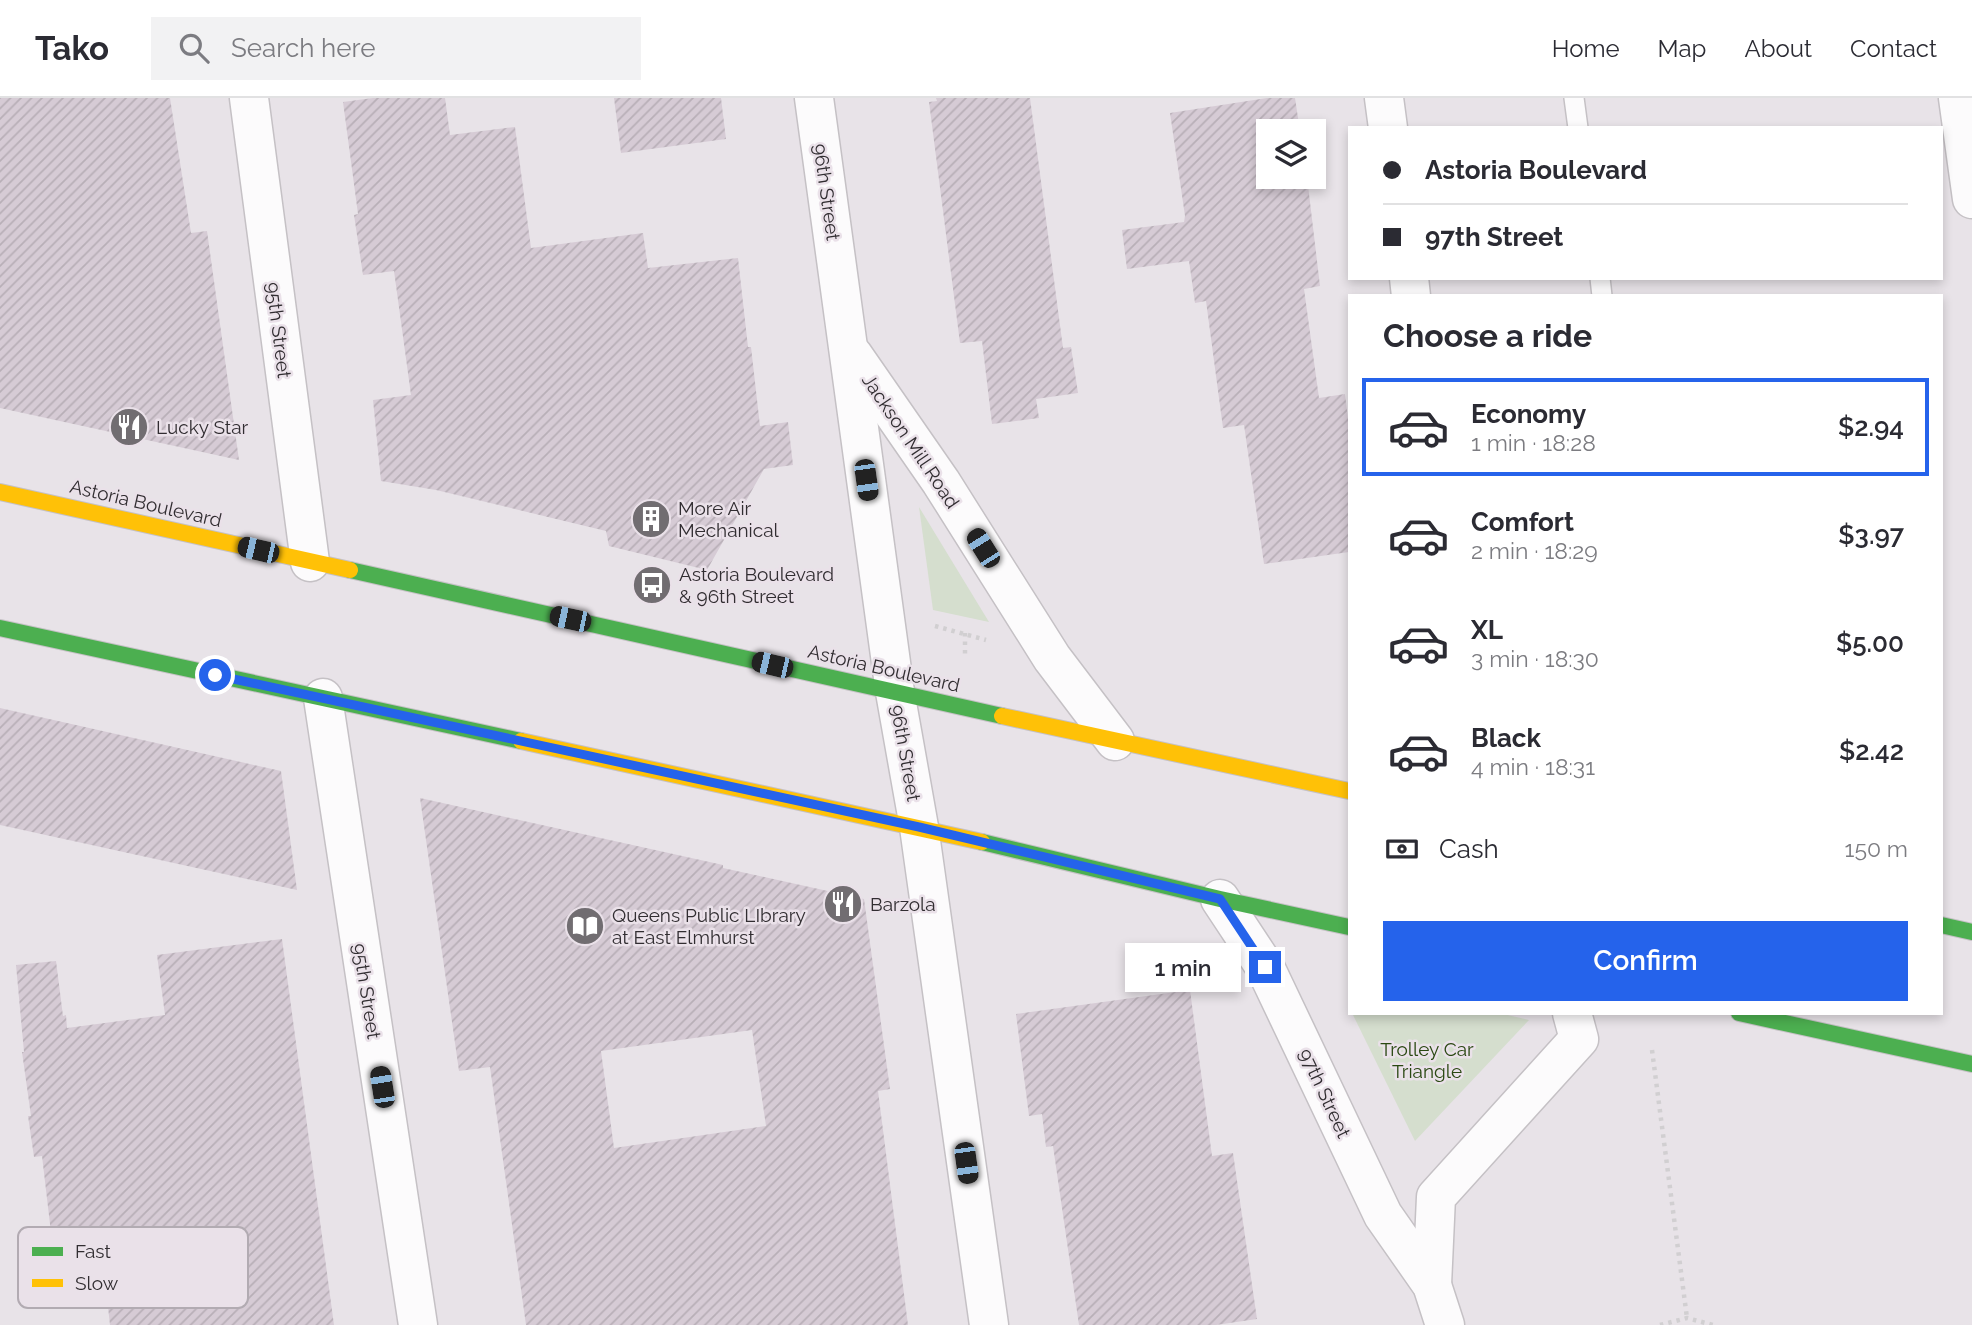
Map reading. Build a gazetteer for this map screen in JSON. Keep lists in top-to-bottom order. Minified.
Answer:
{"streets":{"main road":["Astoria Boulevard"],"street":["96th Street","95th Street","Jackson Mill Road","97th Street"]},"crossings":[["96th Street","Jackson Mill Road"],["96th Street","Astoria Boulevard"],["95th Street","Astoria Boulevard"],["Jackson Mill Road","Astoria Boulevard"]],"parks":["Trolley Car Triangle"],"places":{"restaurant":["Lucky Star","Barzola"],"building":["More Air Mechanical"],"bus stop":["Astoria Boulevard & 96th Street"],"library":["Queens Public LIbrary at East Elmhurst"]},"legend":["Fast","Slow"],"page":{"header":"Tako","search":"Search here","nav":["Home","Map","About","Contact"],"banner":["Astoria Boulevard","97th Street"],"heading":"Choose a ride","list":[{"name":"Economy","note":"1 min · 18:28","value":"$2.94"},{"name":"Comfort","note":"2 min · 18:29","value":"$3.97"},{"name":"XL","note":"3 min · 18:30","value":"$5.00"},{"name":"Black","note":"4 min · 18:31","value":"$2.42"}],"pay":["Cash","150 m"],"buttons":"Confirm","bubble":"1 min"}}
